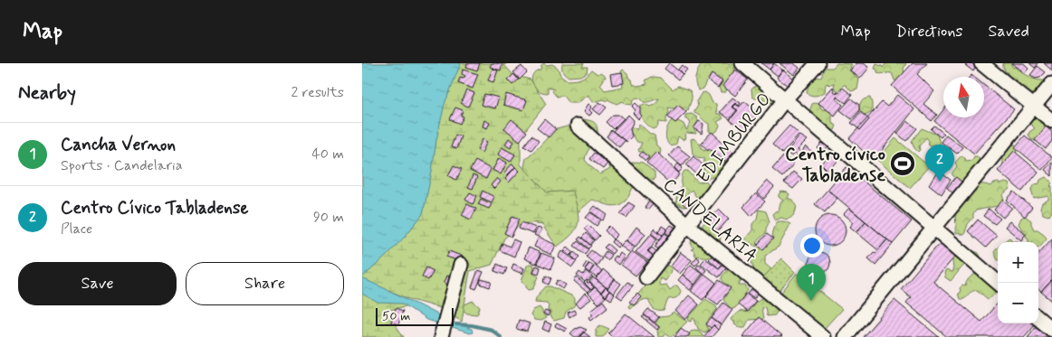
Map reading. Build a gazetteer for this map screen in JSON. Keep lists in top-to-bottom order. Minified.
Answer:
{"streets":{"street":["EDIMBURGO","CANDELARIA"]},"crossings":[["EDIMBURGO","CANDELARIA"]],"places":{"sports":["Centro cívico Tabladense"]},"scale_bar":"50 m","north":"top","page":{"header":"Map","nav":["Map","Directions","Saved"],"heading":["Nearby","2 results"],"list":[{"mark":"1","name":"Cancha Vernon","note":"Sports · Candelaria","value":"40 m"},{"mark":"2","name":"Centro Cívico Tabladense","note":"Place","value":"90 m"}],"pins":["2","1"],"map_buttons":["+","−"],"buttons":["Save","Share"],"scale":"50 m"}}
